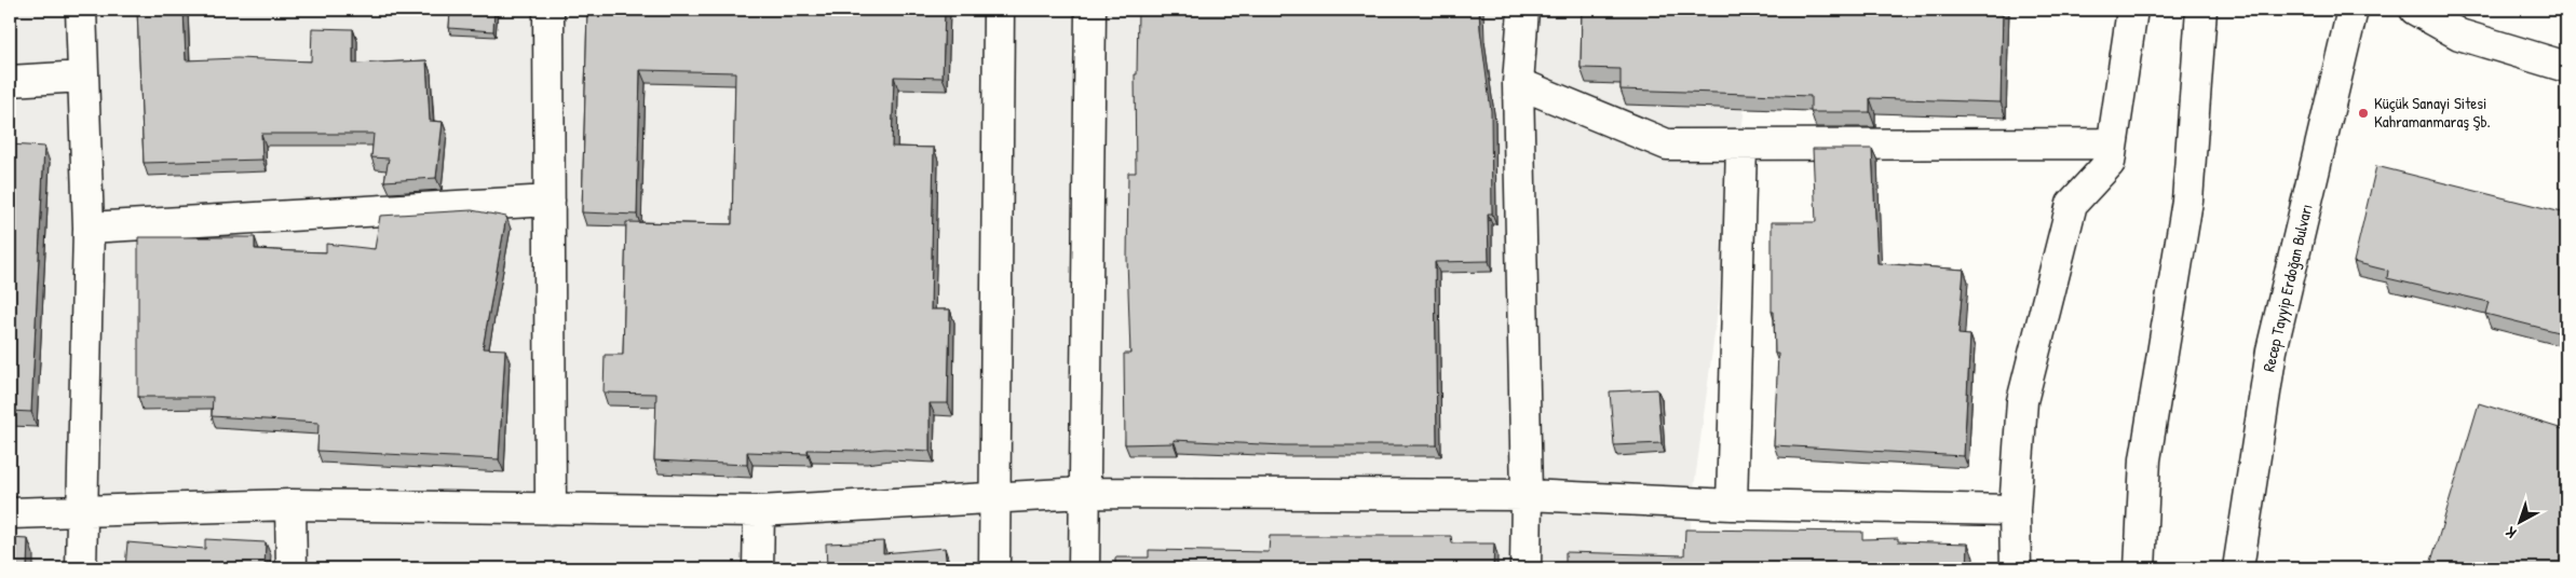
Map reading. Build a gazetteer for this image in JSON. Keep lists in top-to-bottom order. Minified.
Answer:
{"streets":{"street":["Recep Tayyip Erdoğan Bulvarı"]},"places":["Küçük Sanayi Sitesi Kahramanmaraş Şb."],"north":"bottom left"}
